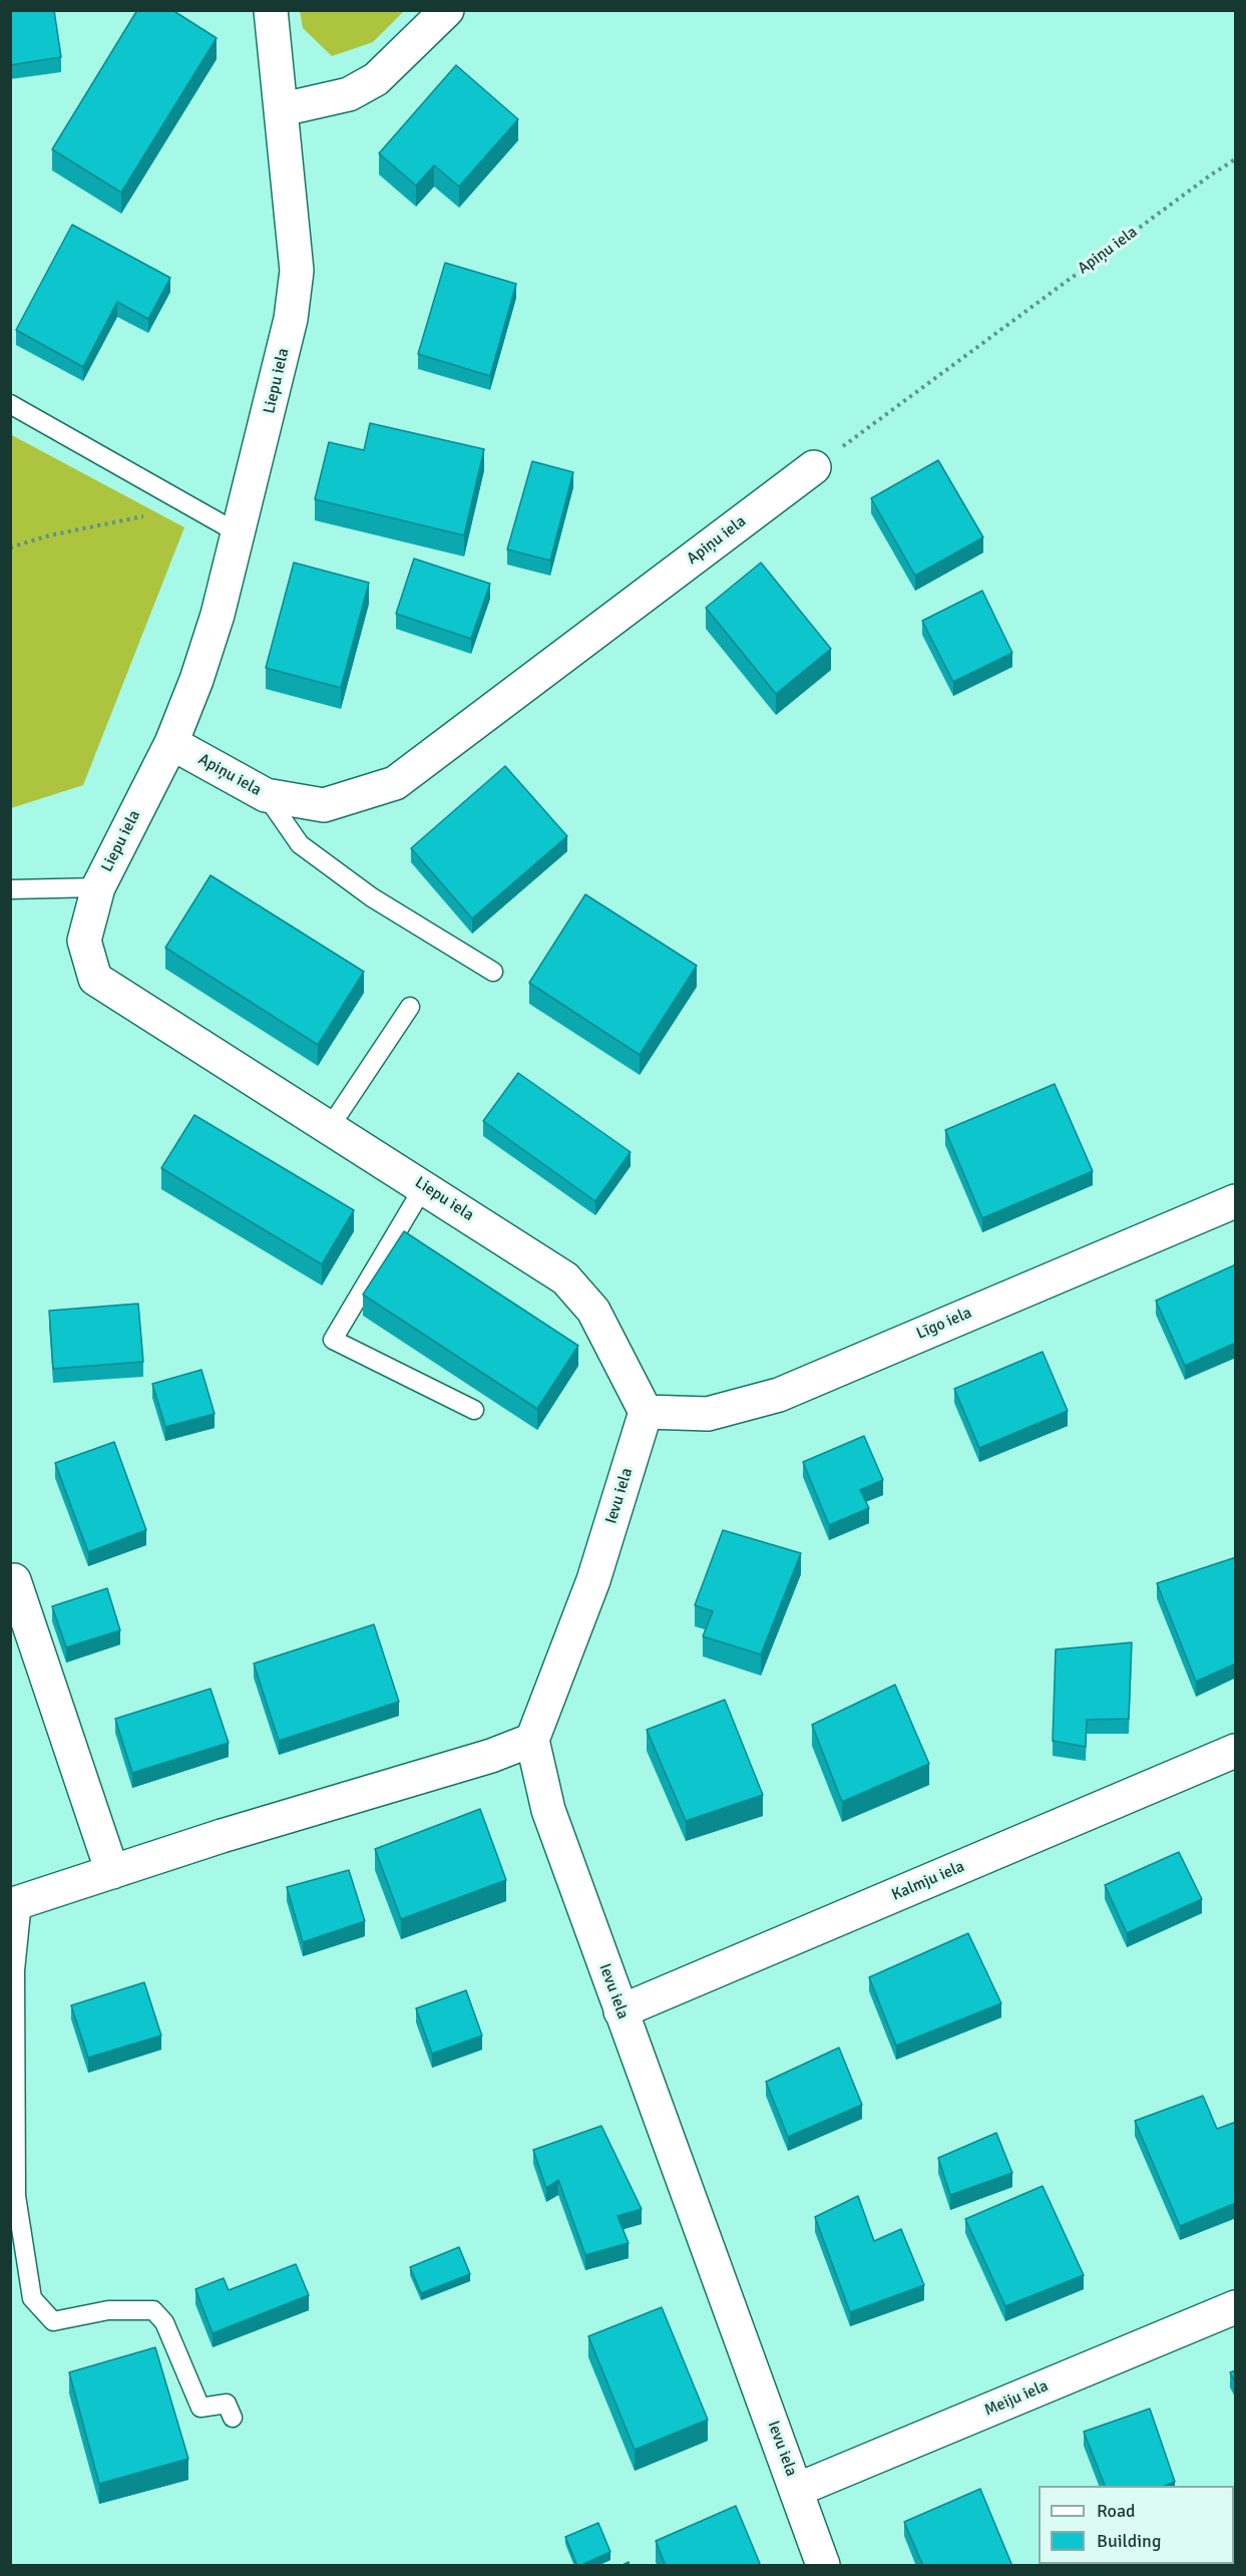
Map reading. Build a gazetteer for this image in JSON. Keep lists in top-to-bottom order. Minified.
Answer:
{"streets":{"street":["Apiņu iela","Liepu iela","Līgo iela","Ievu iela","Kalmju iela","Meiju iela"]},"crossings":[["Apiņu iela","Liepu iela"],["Liepu iela","Līgo iela"],["Liepu iela","Ievu iela"],["Līgo iela","Ievu iela"],["Ievu iela","Kalmju iela"],["Ievu iela","Meiju iela"]],"legend":["Road","Building"]}
